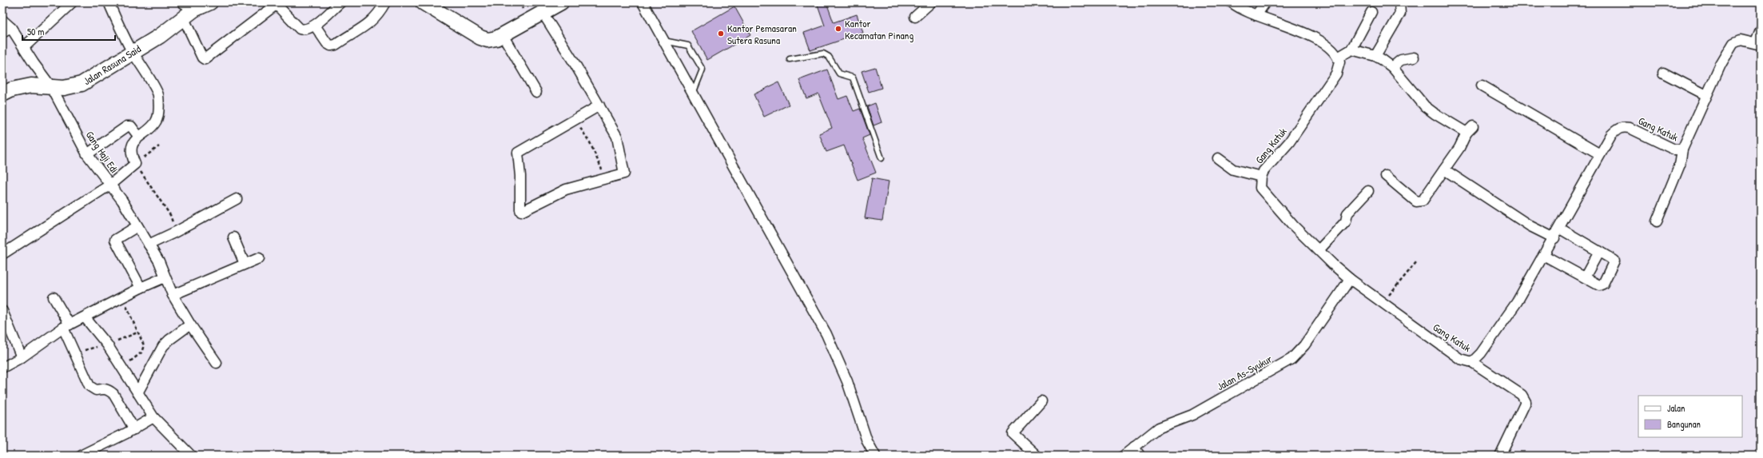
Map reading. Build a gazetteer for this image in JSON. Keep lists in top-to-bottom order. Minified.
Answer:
{"streets":{"main road":["Jalan Rasuna Said"],"street":["Gang Katuk","Gang Haji Edi","Jalan As-Syukur"]},"crossings":[["Jalan Rasuna Said","Gang Haji Edi"],["Gang Katuk","Jalan As-Syukur"]],"places":["Kantor Kecamatan Pinang","Kantor Pemasaran Sutera Rasuna"],"legend":["Jalan","Bangunan"],"scale_bar":"50 m"}
